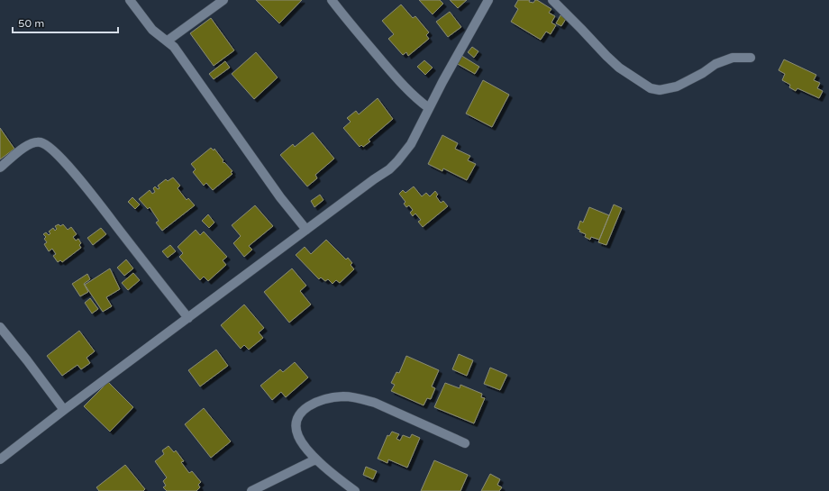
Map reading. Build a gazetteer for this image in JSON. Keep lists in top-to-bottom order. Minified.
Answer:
{"scale_bar":"50 m"}
